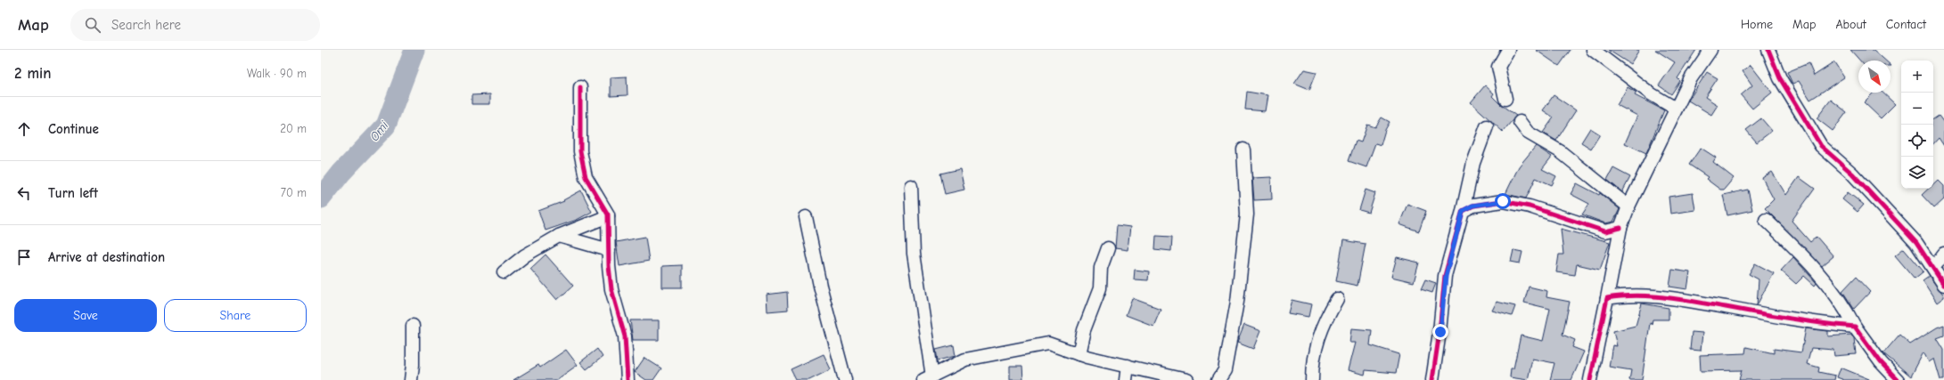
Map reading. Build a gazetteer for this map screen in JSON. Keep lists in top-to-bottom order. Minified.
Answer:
{"water":["Omi"],"north":"bottom right","page":{"header":"Map","search":"Search here","nav":["Home","Map","About","Contact"],"heading":["2 min","Walk · 90 m"],"map_buttons":["+","−"],"list":[["Continue","20 m"],["Turn left","70 m"],"Arrive at destination"],"buttons":["Save","Share"]}}
